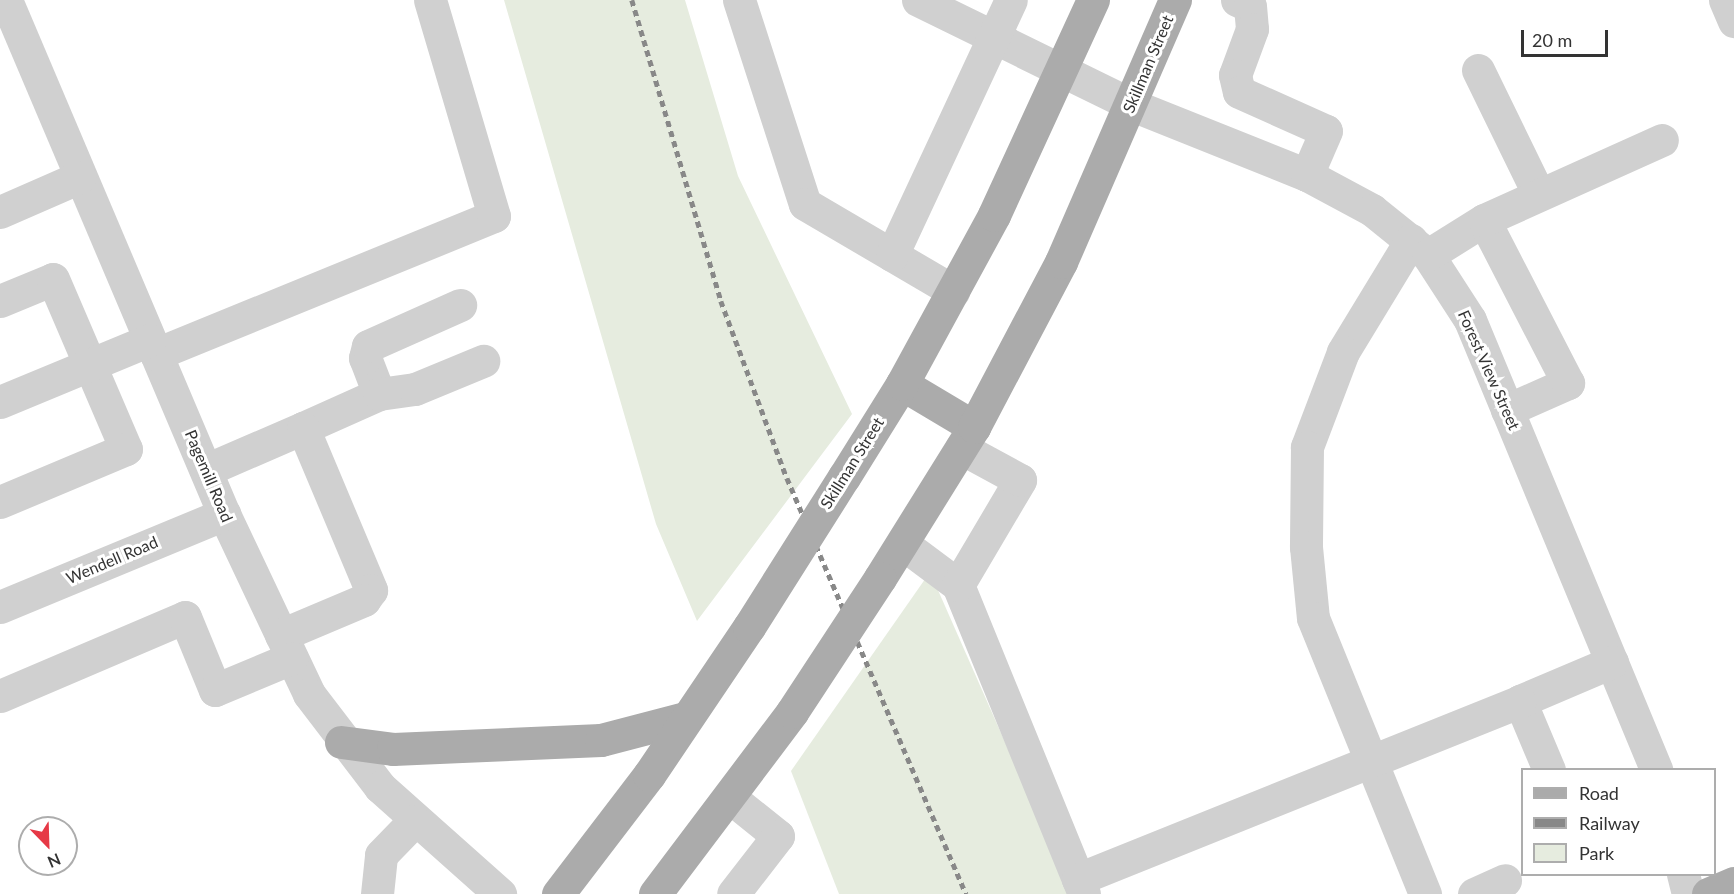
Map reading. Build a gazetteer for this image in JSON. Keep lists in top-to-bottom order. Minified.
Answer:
{"streets":{"main road":["Skillman Street"],"street":["Forest View Street","Pagemill Road","Wendell Road"]},"crossings":[["Skillman Street","Forest View Street"],["Pagemill Road","Wendell Road"]],"legend":["Road","Railway","Park"],"scale_bar":"20 m","north":"bottom right"}
